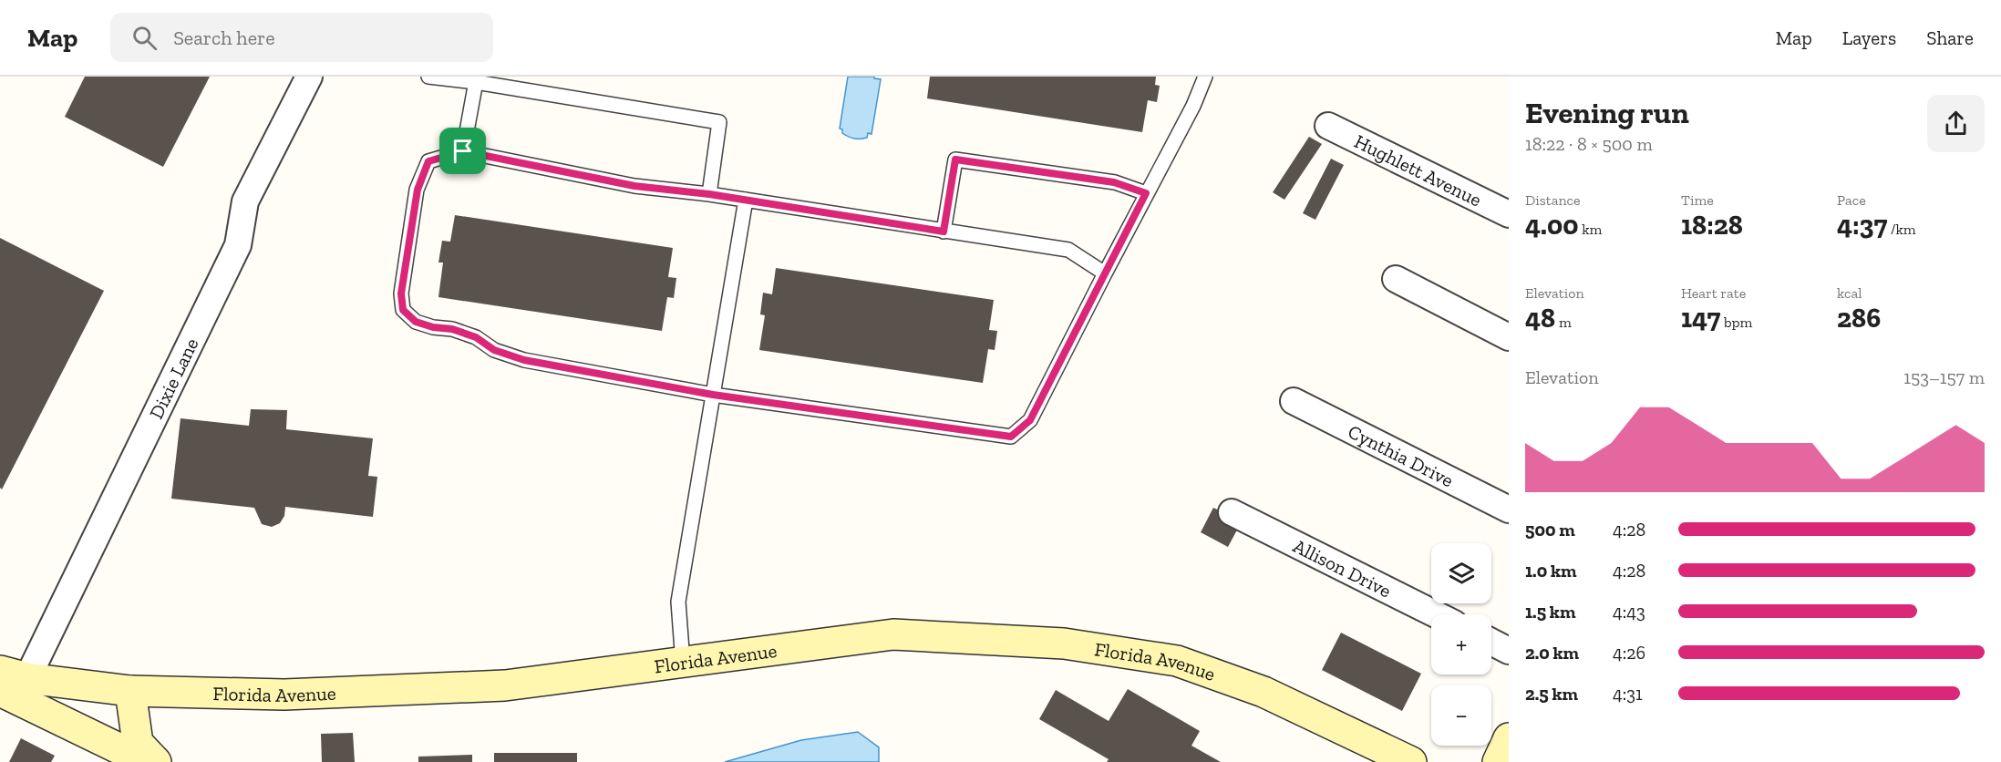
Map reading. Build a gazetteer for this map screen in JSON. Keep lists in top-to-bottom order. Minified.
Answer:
{"streets":{"street":["Hughlett Avenue","Dixie Lane","Cynthia Drive","Allison Drive","Florida Avenue"]},"crossings":[["Dixie Lane","Florida Avenue"]],"page":{"header":"Map","search":"Search here","nav":["Map","Layers","Share"],"heading":["Evening run","18:22 · 8 × 500 m"],"stats":[["Distance","4.00 km"],["Time","18:28"],["Pace","4:37 /km"],["Elevation","48 m"],["Heart rate","147 bpm"],["kcal","286"]],"chart":["Elevation","153–157 m"],"list":[{"name":"500 m","note":"4:28"},{"name":"1.0 km","note":"4:28"},{"name":"1.5 km","note":"4:43"},{"name":"2.0 km","note":"4:26"},{"name":"2.5 km","note":"4:31"}],"map_buttons":["+","−"]}}
